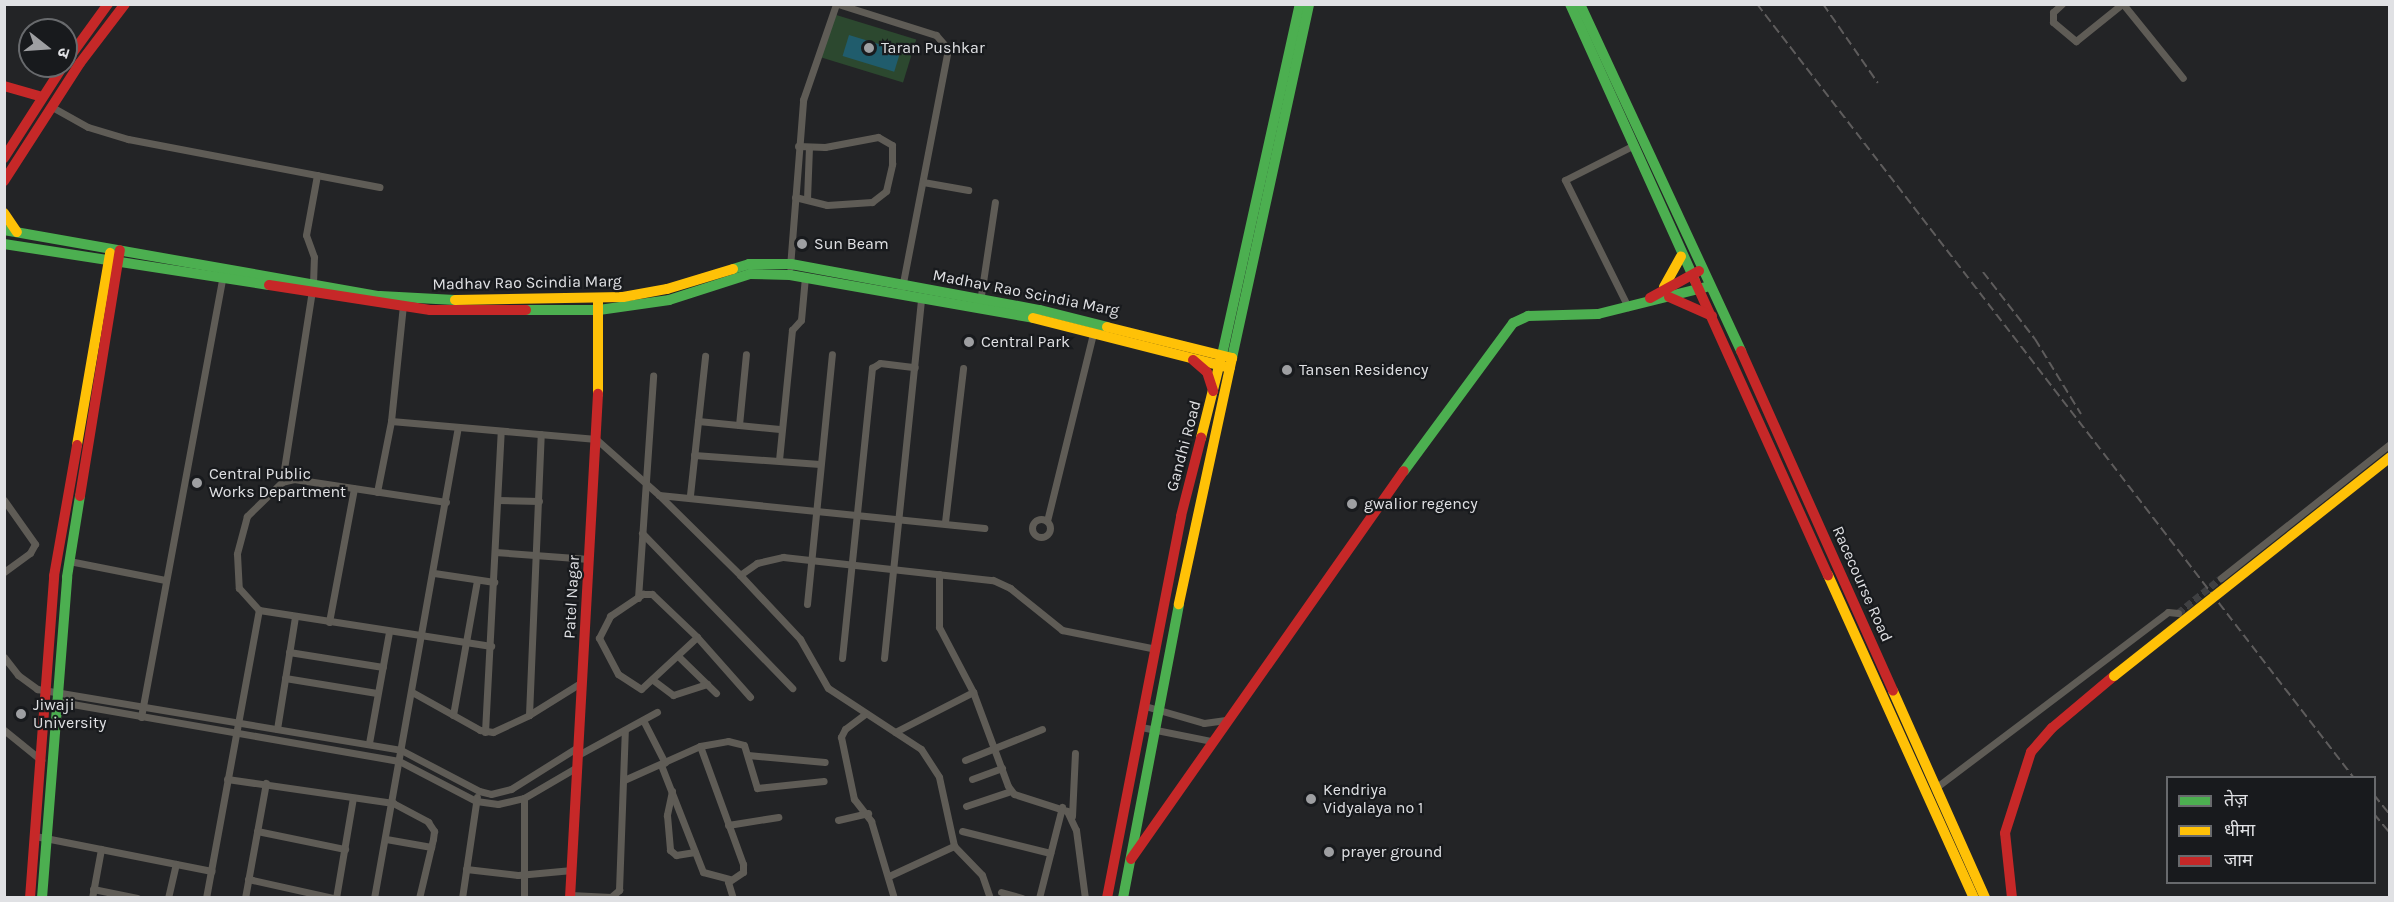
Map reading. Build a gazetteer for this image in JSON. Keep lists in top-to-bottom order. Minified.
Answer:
{"streets":{"main road":["Madhav Rao Scindia Marg","Gandhi Road","Racecourse Road","Patel Nagar"]},"crossings":[["Madhav Rao Scindia Marg","Gandhi Road"],["Madhav Rao Scindia Marg","Patel Nagar"]],"places":["Taran Pushkar","Sun Beam","Central Park","Tansen Residency","Central Public Works Department","gwalior regency","Jiwaji University","Kendriya Vidyalaya no 1","prayer ground"],"legend":["तेज़","धीमा","जाम"],"north":"right"}
